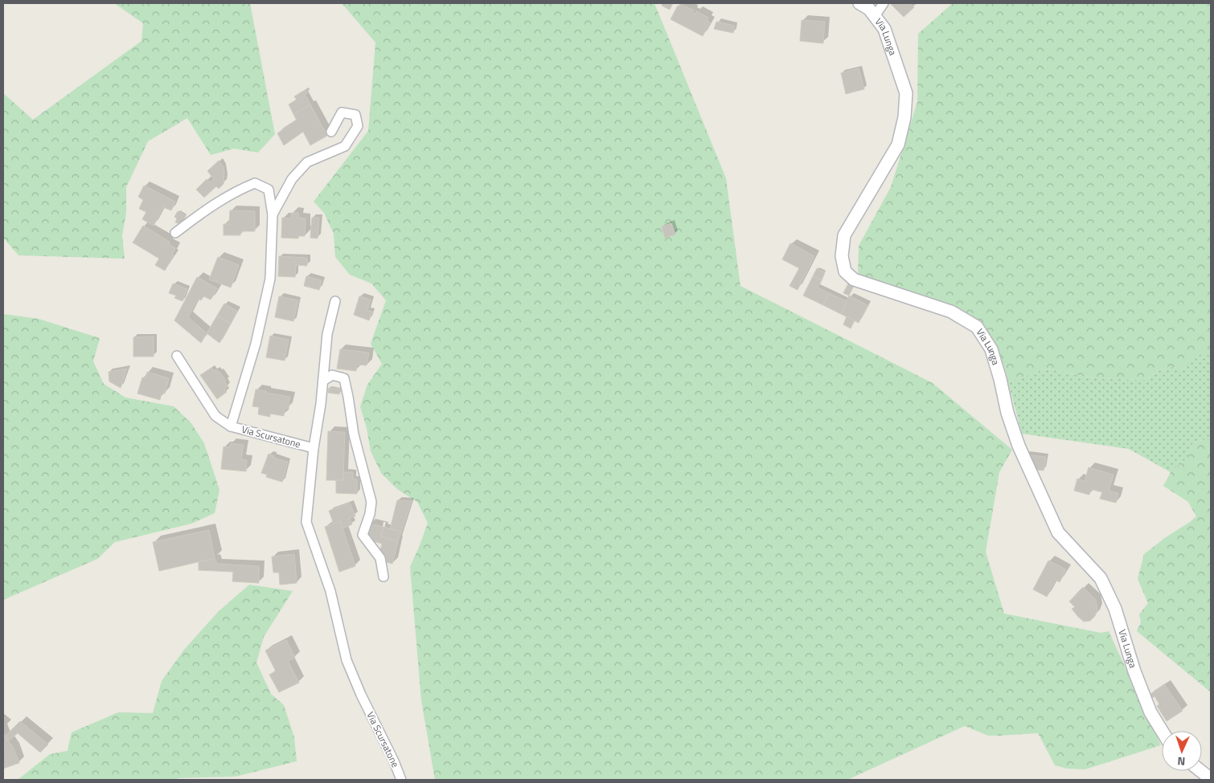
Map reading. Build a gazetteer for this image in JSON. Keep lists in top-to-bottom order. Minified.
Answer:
{"streets":{"street":["Via Lunga","Via Scursatone"]},"north":"bottom"}
